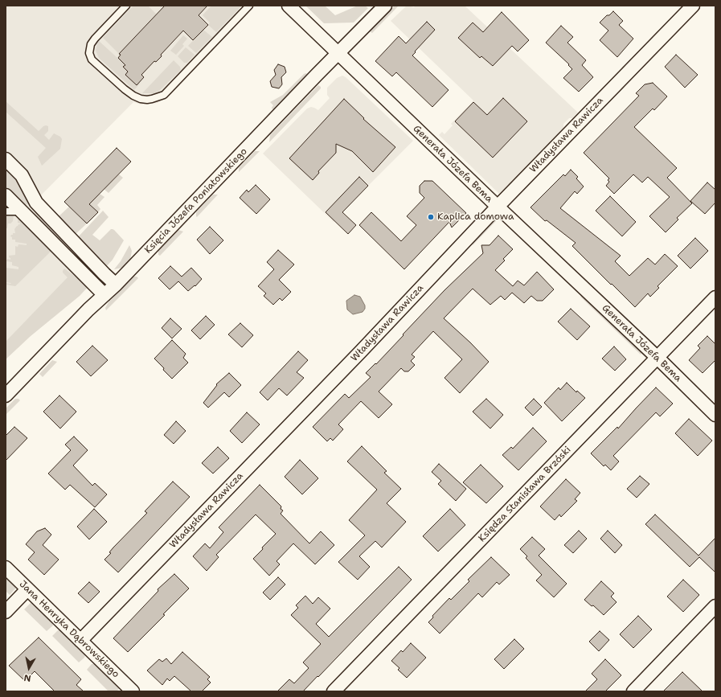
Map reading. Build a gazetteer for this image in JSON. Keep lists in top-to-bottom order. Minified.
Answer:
{"streets":{"street":["Władysława Rawicza","Generała Józefa Bema","Księcia Józefa Poniatowskiego","Księdza Stanisława Brzóski","Jana Henryka Dąbrowskiego"]},"crossings":[["Władysława Rawicza","Generała Józefa Bema"],["Władysława Rawicza","Jana Henryka Dąbrowskiego"],["Generała Józefa Bema","Księcia Józefa Poniatowskiego"],["Generała Józefa Bema","Księdza Stanisława Brzóski"]],"places":["Kaplica domowa"],"north":"bottom"}
